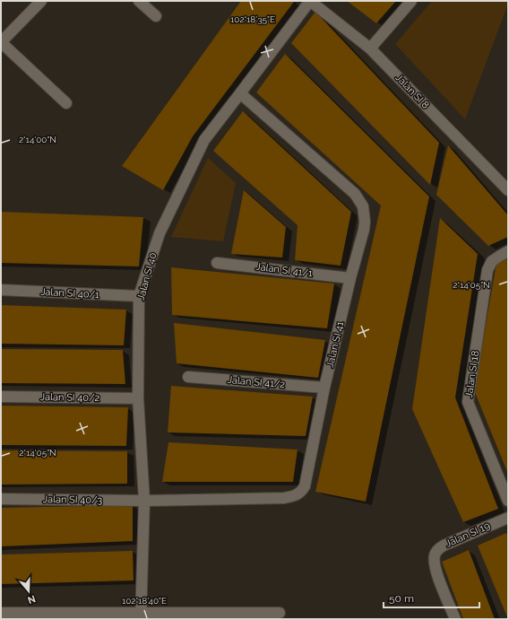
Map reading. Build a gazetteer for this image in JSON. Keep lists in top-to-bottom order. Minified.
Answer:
{"streets":{"street":["Jalan SI 8","Jalan SI 41/1","Jalan SI 40","Jalan SI 40/1","Jalan SI 41","Jalan SI 18","Jalan SI 41/2","Jalan SI 40/2","Jalan SI 40/3","Jalan SI 19"]},"crossings":[["Jalan SI 8","Jalan SI 40"],["Jalan SI 41/1","Jalan SI 41"],["Jalan SI 40","Jalan SI 40/1"],["Jalan SI 40","Jalan SI 41"],["Jalan SI 40","Jalan SI 40/2"],["Jalan SI 40","Jalan SI 40/3"],["Jalan SI 41","Jalan SI 41/2"],["Jalan SI 41","Jalan SI 40/3"]],"scale_bar":"50 m","north":"bottom","coordinates":["102°18'35\"E","2°14'00\"N","2°14'05\"N","102°18'40\"E"]}
